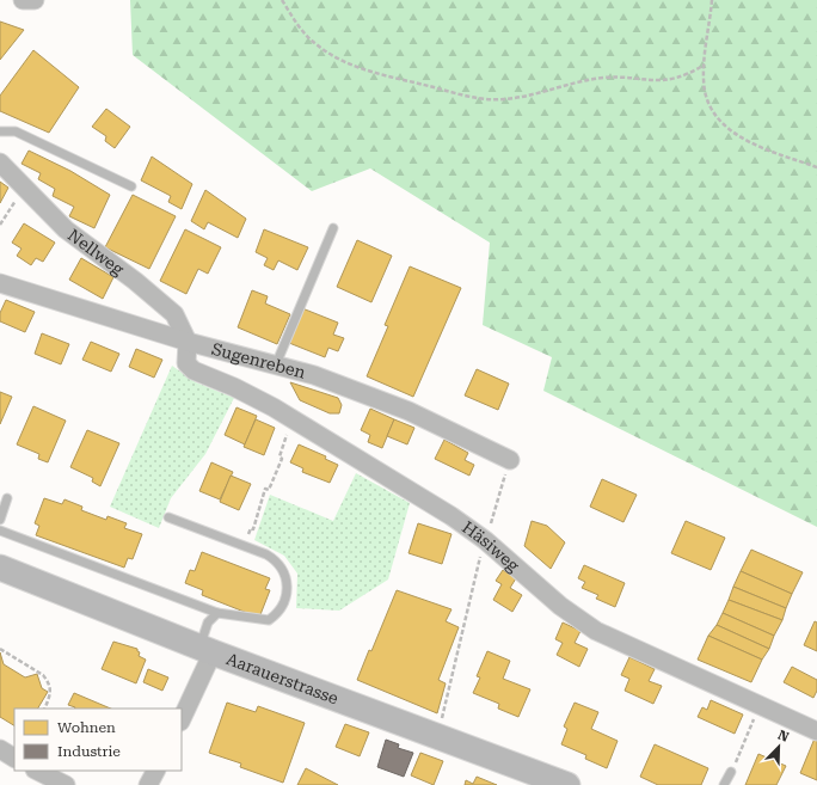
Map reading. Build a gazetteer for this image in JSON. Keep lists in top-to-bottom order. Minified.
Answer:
{"streets":{"main road":["Aarauerstrasse"],"street":["Nellweg","Sugenreben","Häsiweg"]},"crossings":[["Nellweg","Sugenreben"],["Nellweg","Häsiweg"],["Sugenreben","Häsiweg"]],"legend":["Wohnen","Industrie"],"north":"top right"}
